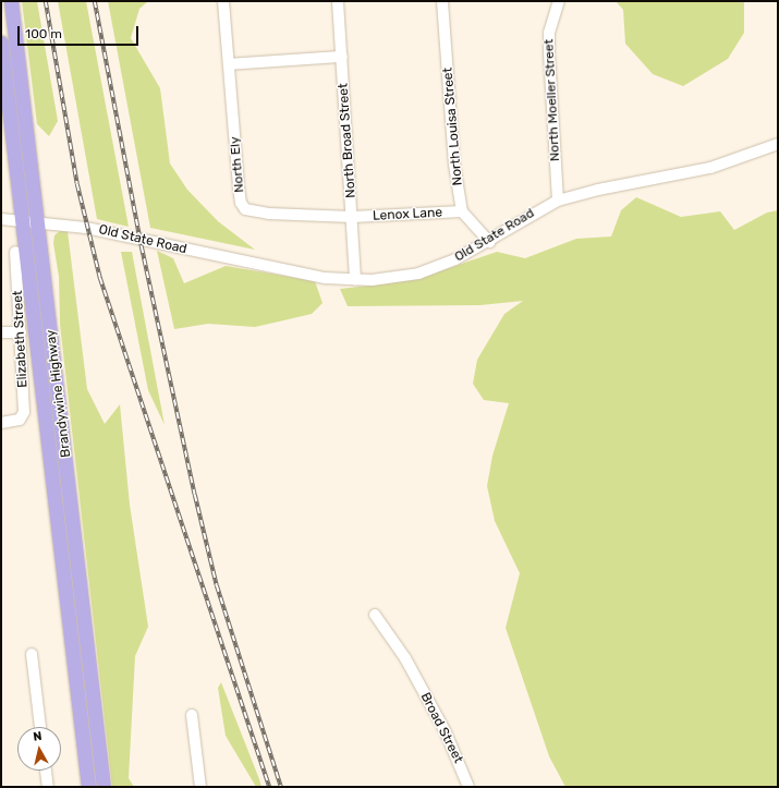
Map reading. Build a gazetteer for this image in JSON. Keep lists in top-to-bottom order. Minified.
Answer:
{"streets":{"main road":["Brandywine Highway"],"street":["North Moeller Street","North Louisa Street","North Broad Street","North Ely","Lenox Lane","Old State Road","Elizabeth Street","Broad Street"]},"crossings":[["North Moeller Street","Old State Road"],["North Louisa Street","Lenox Lane"],["North Broad Street","North Ely"],["North Broad Street","Lenox Lane"],["North Broad Street","Old State Road"],["North Ely","Lenox Lane"],["Old State Road","Brandywine Highway"]],"scale_bar":"100 m","north":"top"}
